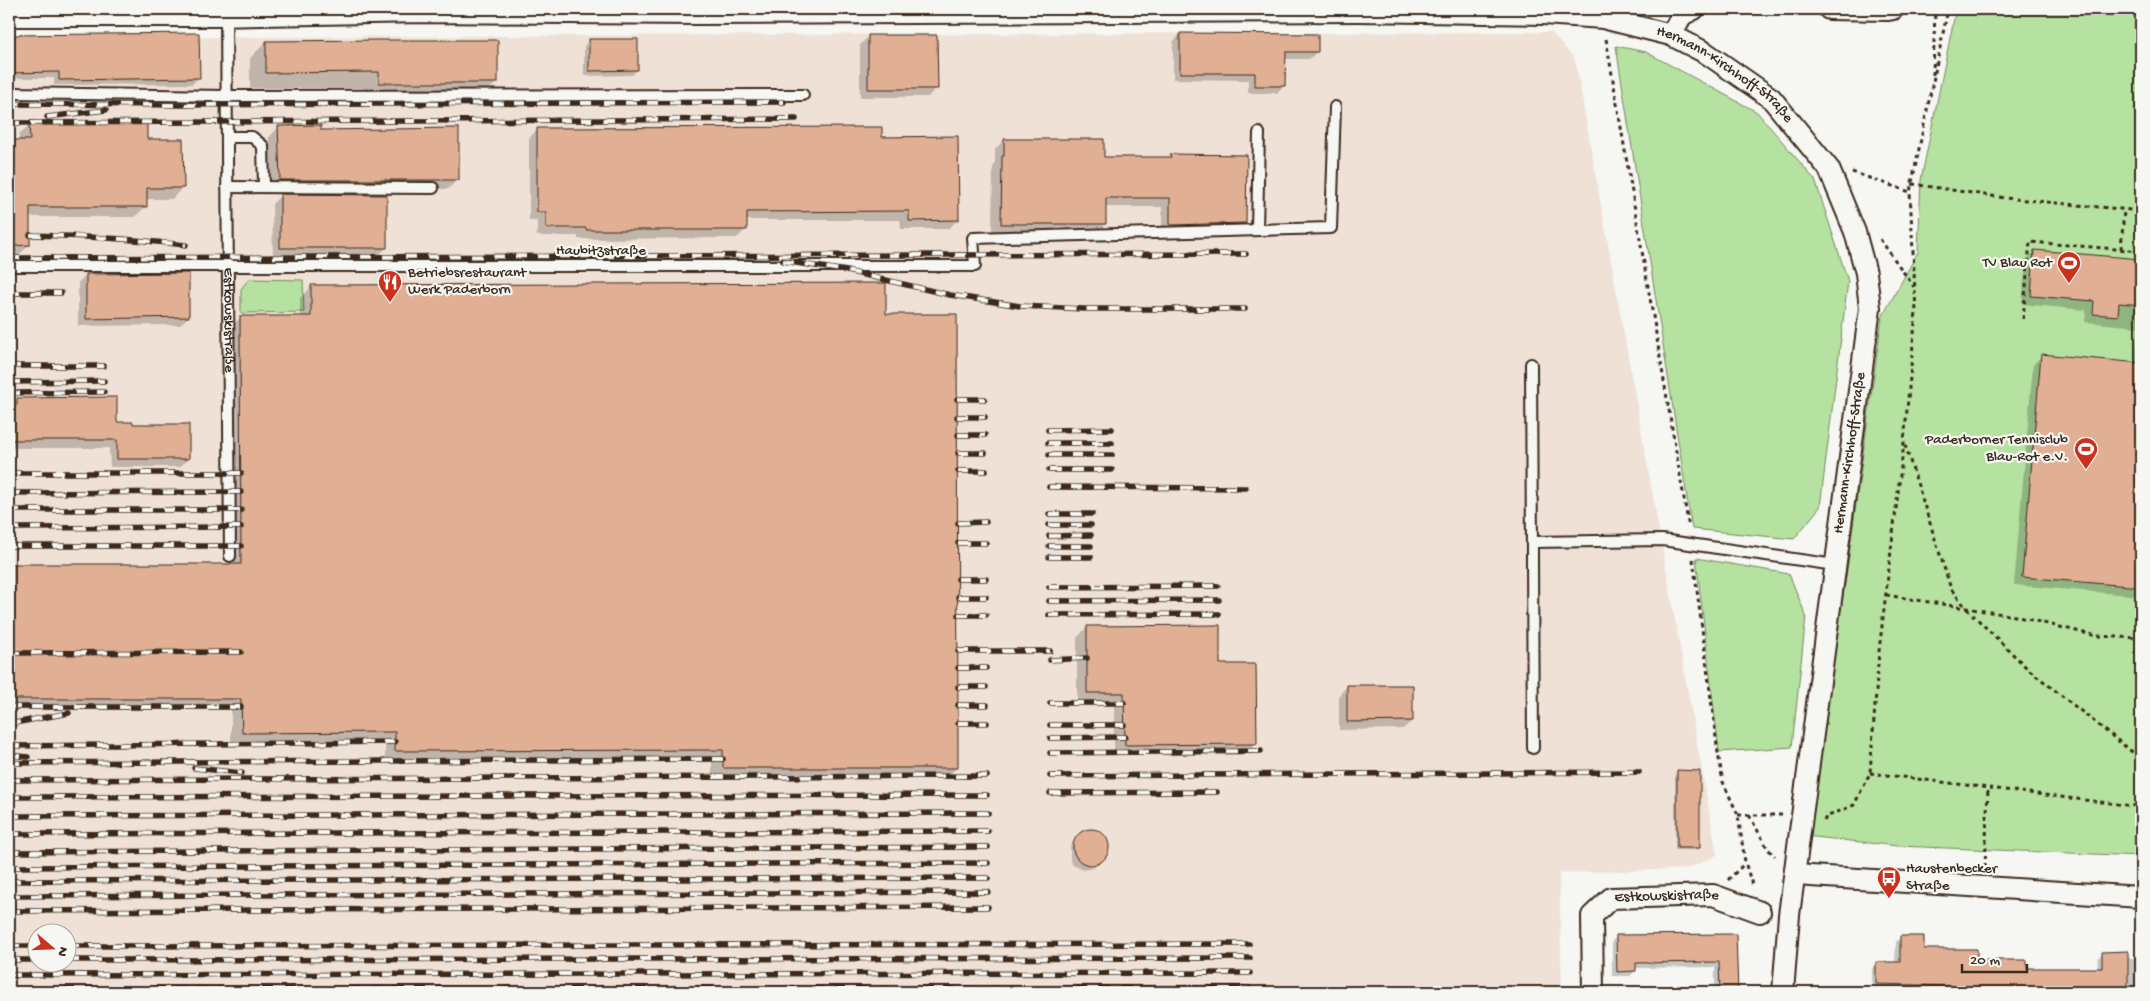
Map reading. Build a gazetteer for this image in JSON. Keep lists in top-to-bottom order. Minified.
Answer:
{"streets":{"street":["Hermann-Kirchhoff-Straße","Estkowskistraße"],"lane":["Haubitzstraße"]},"crossings":[["Hermann-Kirchhoff-Straße","Estkowskistraße"],["Haubitzstraße","Estkowskistraße"]],"places":{"sports":["TV Blau Rot","Paderborner Tennisclub Blau-Rot e.V."],"restaurant":["Betriebsrestaurant Werk Paderborn"],"bus stop":["Haustenbecker Straße"]},"scale_bar":"20 m","north":"right"}
